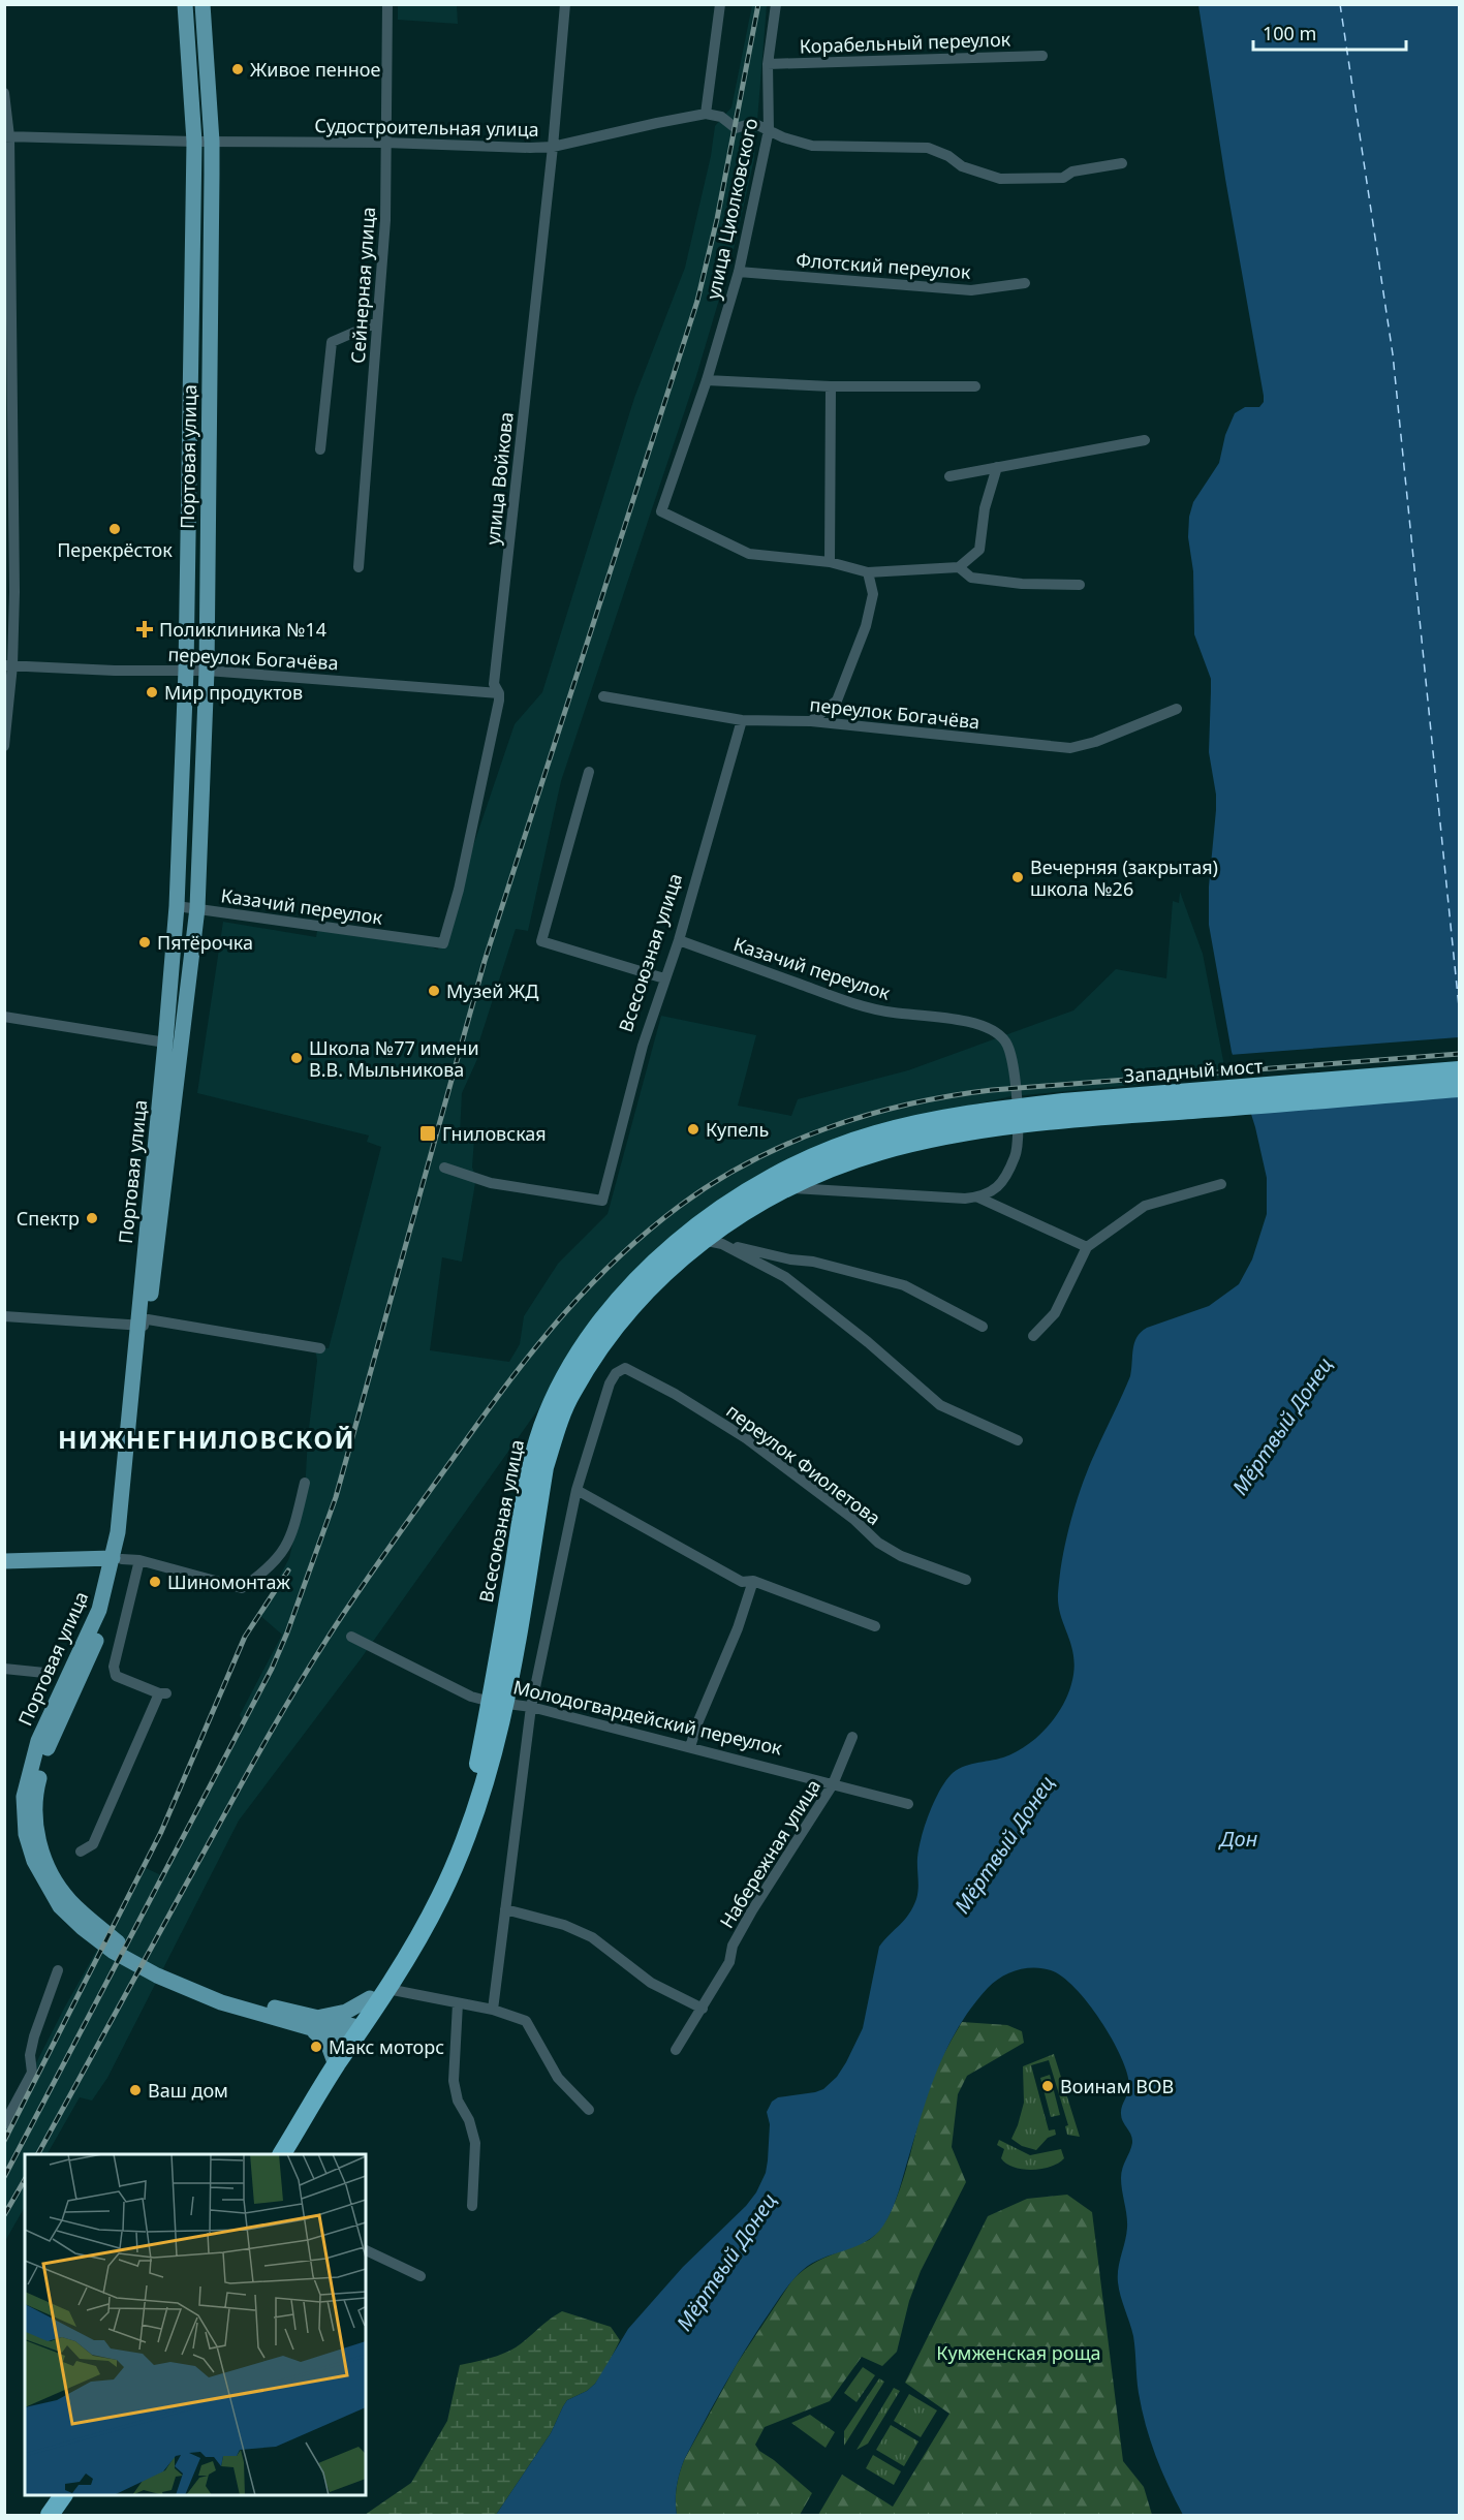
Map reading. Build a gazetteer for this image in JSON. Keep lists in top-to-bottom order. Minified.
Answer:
{"streets":{"highway":["Всесоюзная улица","Западный мост"],"main road":["Портовая улица"],"street":["Корабельный переулок","Судостроительная улица","улица Циолковского","Флотский переулок","Сейнерная улица","улица Войкова","переулок Богачёва","Казачий переулок","переулок Фиолетова","Молодогвардейский переулок","Набережная улица"]},"crossings":[["Корабельный переулок","улица Циолковского"],["Судостроительная улица","Сейнерная улица"],["Судостроительная улица","Портовая улица"],["Судостроительная улица","улица Войкова"],["улица Циолковского","Флотский переулок"],["Портовая улица","переулок Богачёва"],["Портовая улица","Казачий переулок"],["Портовая улица","Всесоюзная улица"],["улица Войкова","переулок Богачёва"],["улица Войкова","Казачий переулок"],["переулок Богачёва","Всесоюзная улица"],["Казачий переулок","Всесоюзная улица"],["Всесоюзная улица","Западный мост"],["Всесоюзная улица","Молодогвардейский переулок"],["Молодогвардейский переулок","Набережная улица"]],"districts":["НИЖНЕГНИЛОВСКОЙ"],"water":["Мёртвый Донец","Дон"],"parks":["Кумженская роща"],"places":{"other":["Живое пенное","Перекрёсток","Мир продуктов","Вечерняя (закрытая) школа №26","Пятёрочка","Музей ЖД","Школа №77 имени В.В. Мыльникова","Купель","Спектр","Шиномонтаж","Макс моторс","Воинам ВОВ","Ваш дом"],"health":["Поликлиника №14"],"transit":["Гниловская"]},"scale_bar":"100 m"}
